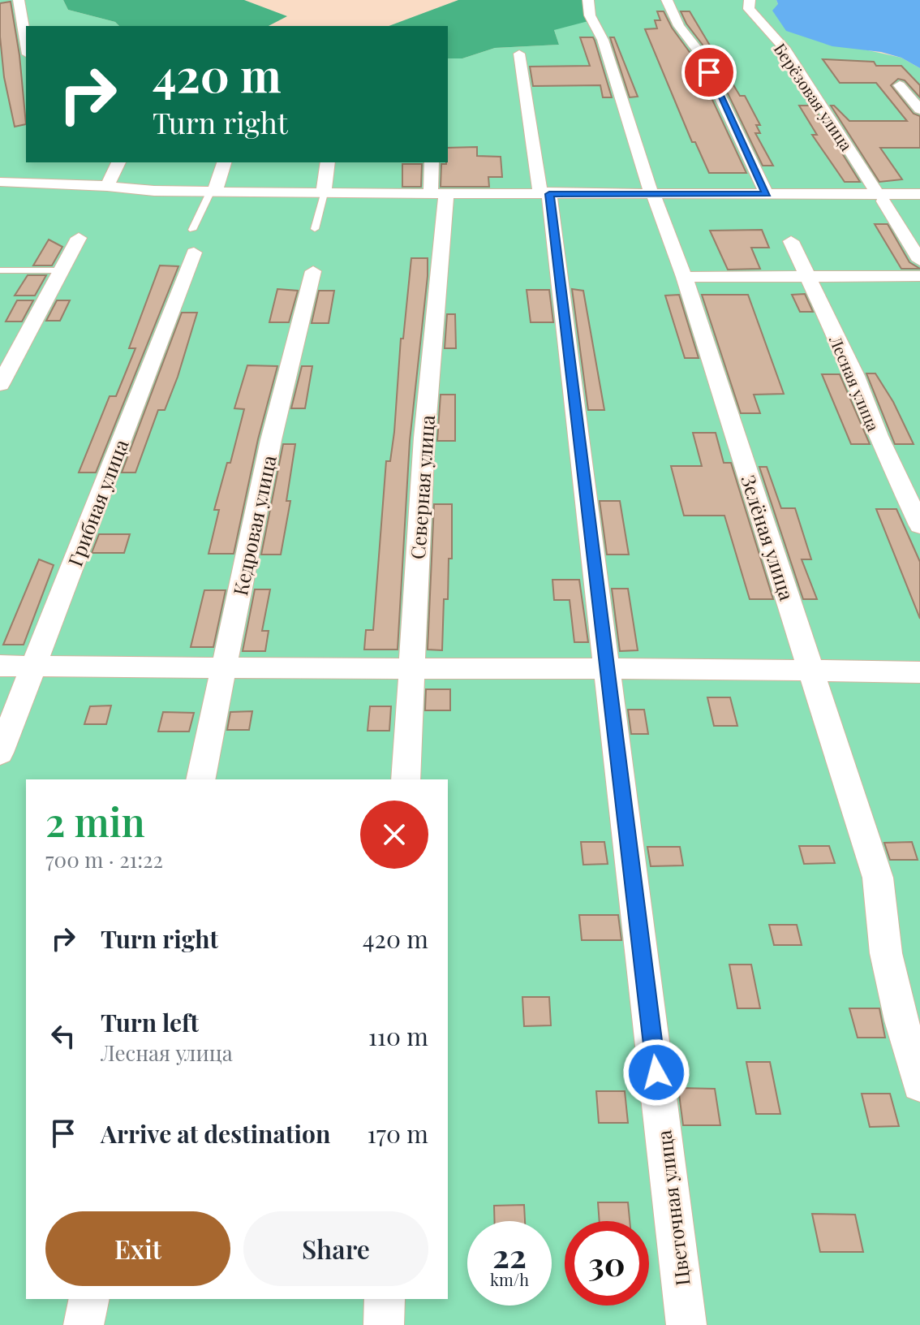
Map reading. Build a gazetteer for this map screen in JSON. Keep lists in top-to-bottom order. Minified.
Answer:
{"streets":{"street":["Берёзовая улица","Лесная улица","Северная улица","Грибная улица","Кедровая улица","Зелёная улица","Цветочная улица"]},"page":{"turn":["420 m","Turn right"],"heading":["2 min","700 m · 21:22"],"list":[{"name":"Turn right","value":"420 m"},{"name":"Turn left","note":"Лесная улица","value":"110 m"},{"name":"Arrive at destination","value":"170 m"}],"buttons":["Exit","Share"],"speed":"22 km/h","limit":"30"}}
